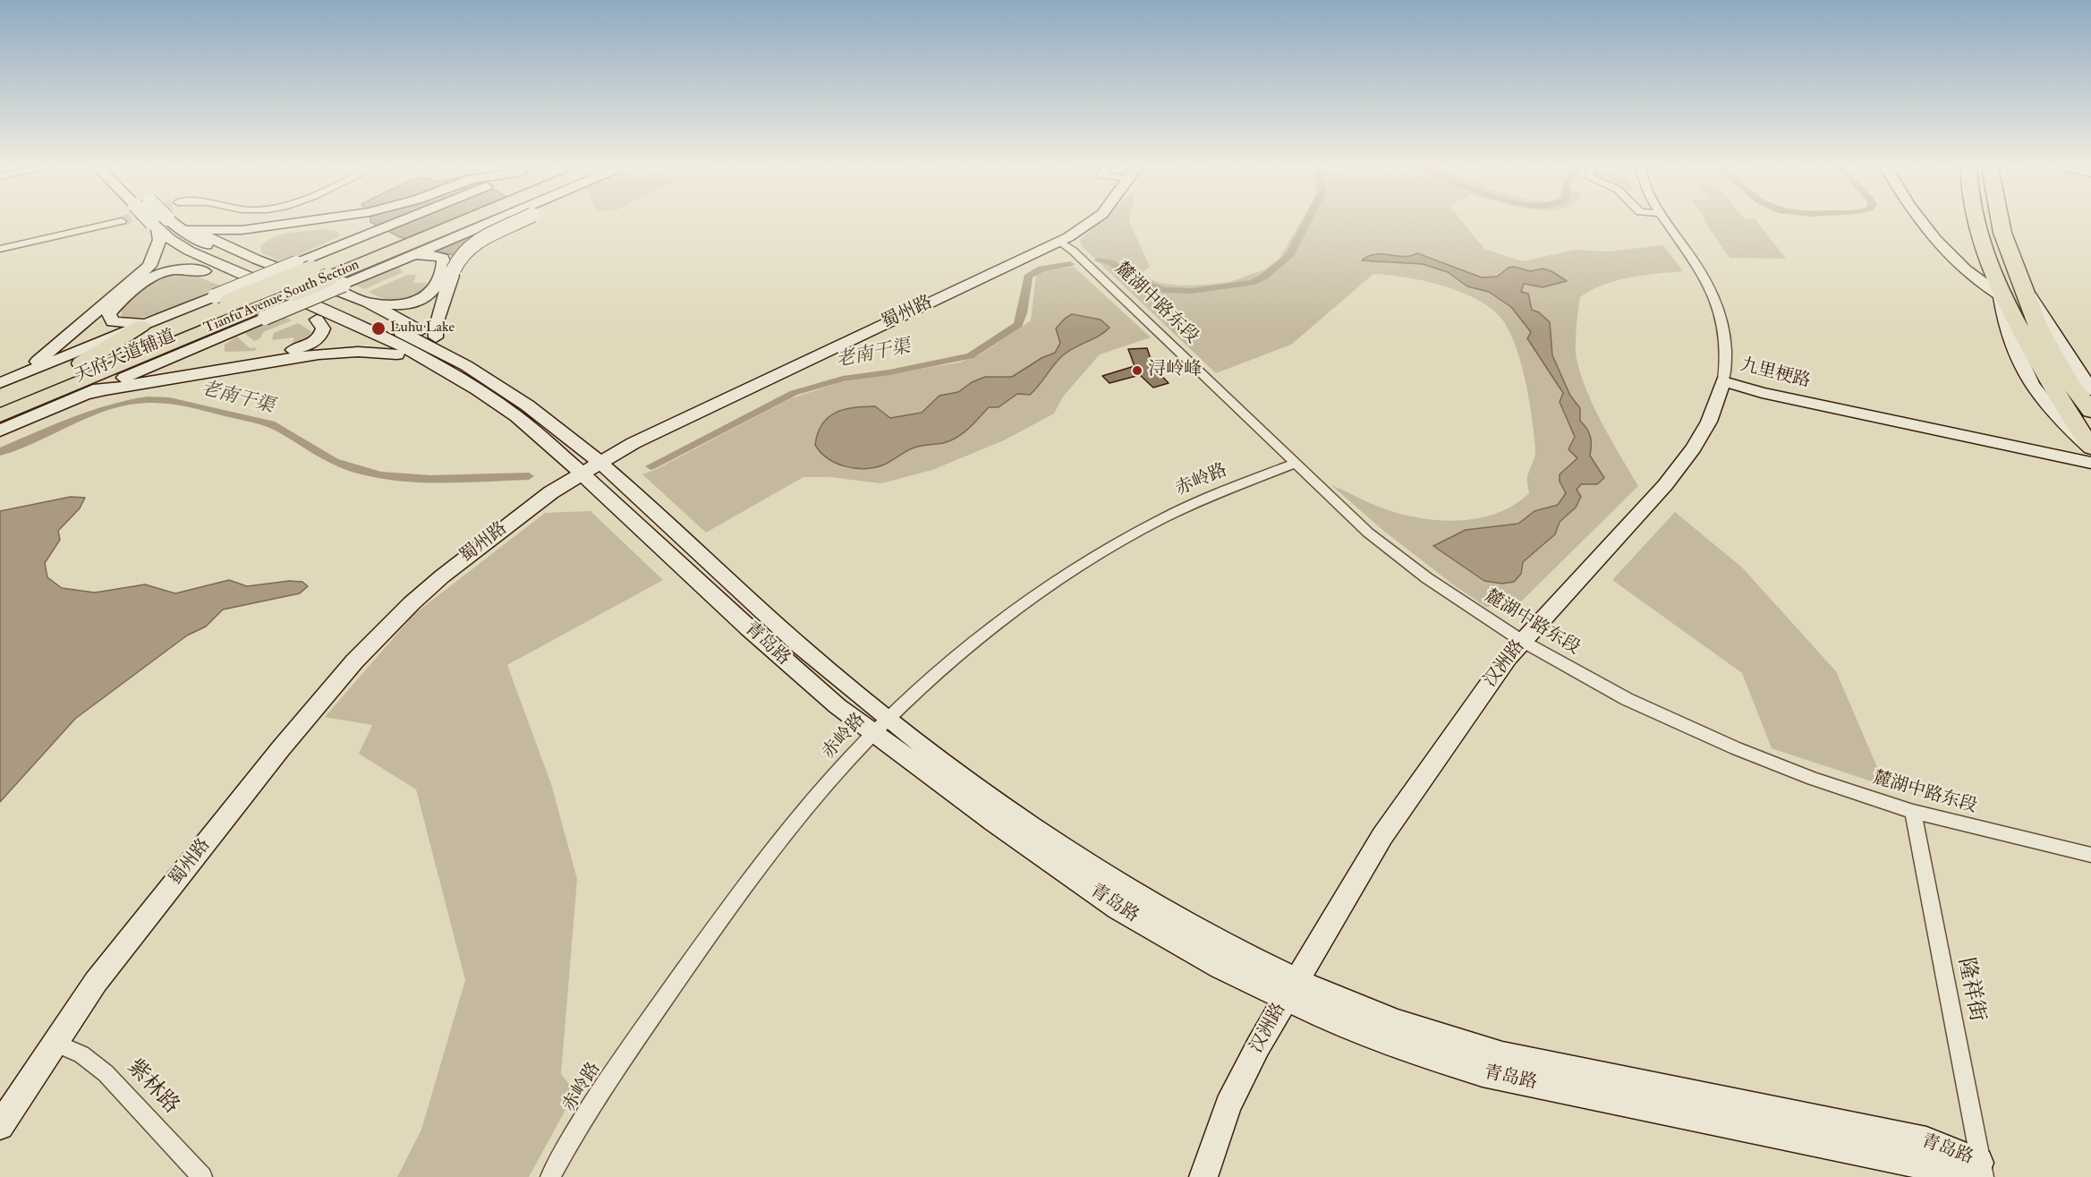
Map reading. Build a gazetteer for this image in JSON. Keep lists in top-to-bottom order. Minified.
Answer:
{"streets":{"highway":["Tianfu Avenue South Section"],"street":["麓湖中路东段","蜀州路","天府大道辅道","九里梗路","赤岭路","青岛路","汉洲路","隆祥街","紫林路"]},"crossings":[["Tianfu Avenue South Section","天府大道辅道"],["麓湖中路东段","蜀州路"],["麓湖中路东段","赤岭路"],["麓湖中路东段","汉洲路"],["麓湖中路东段","隆祥街"],["蜀州路","青岛路"],["蜀州路","紫林路"],["九里梗路","汉洲路"],["赤岭路","青岛路"],["青岛路","汉洲路"],["青岛路","隆祥街"]],"water":["老南干渠"],"places":["Luhu Lake","浔岭峰"]}
